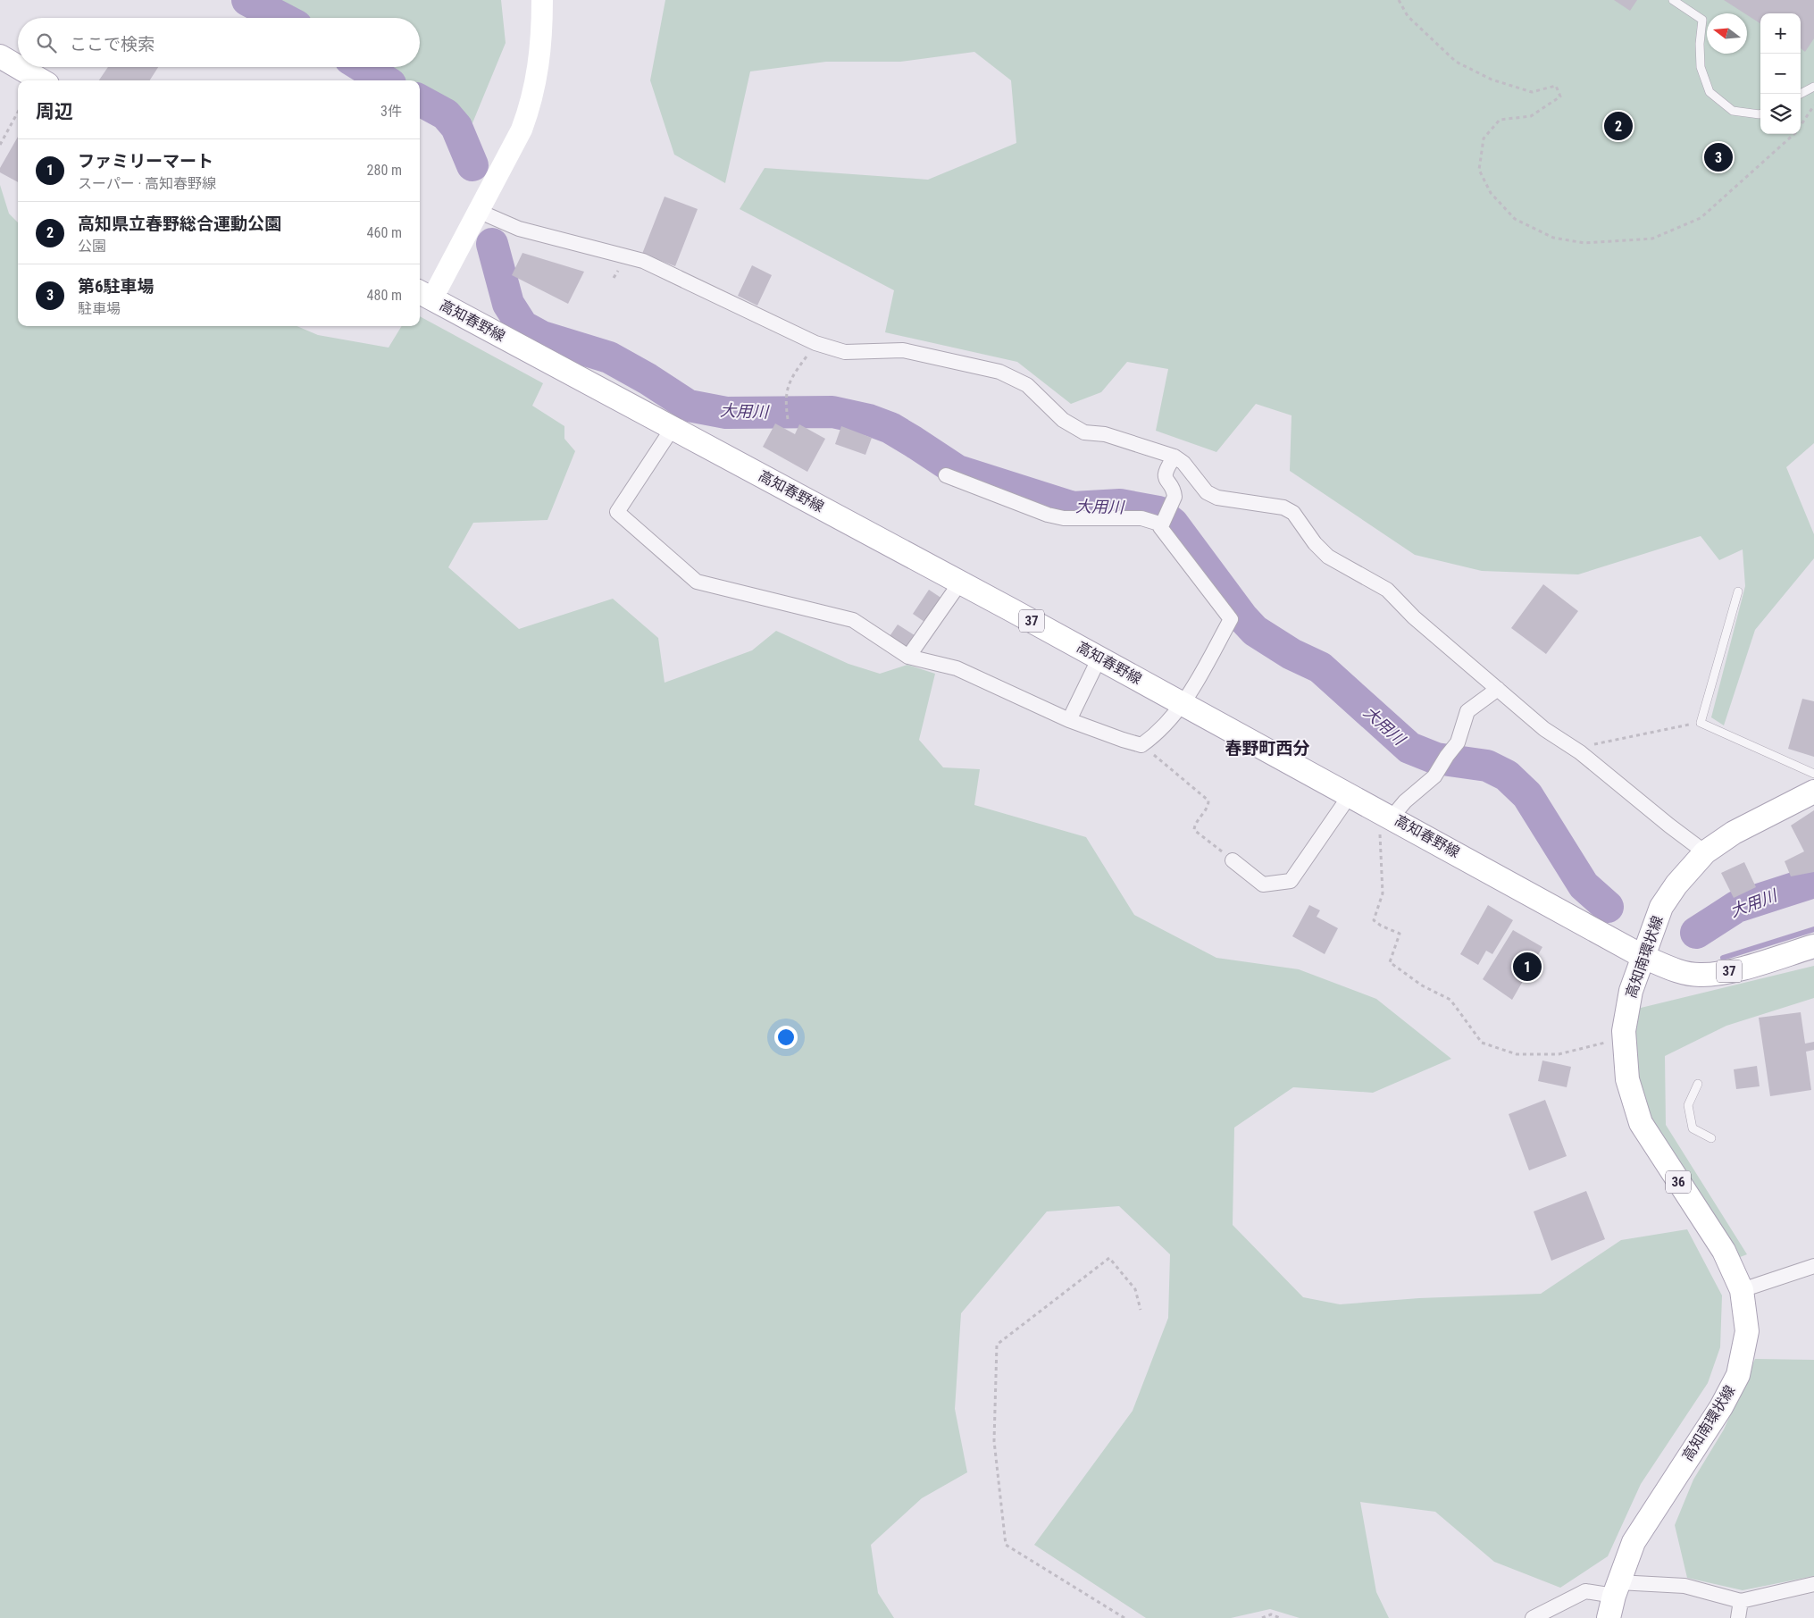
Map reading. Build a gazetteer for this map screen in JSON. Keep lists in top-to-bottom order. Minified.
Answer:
{"streets":{"main road":["高知春野線","37","高知南環状線","36"]},"crossings":[["高知春野線","高知南環状線"]],"districts":["春野町西分"],"water":["大用川"],"north":"left","page":{"map_buttons":["+","−"],"search":"ここで検索","heading":["周辺","3件"],"pins":["2","3","1"],"list":[{"mark":"1","name":"ファミリーマート","note":"スーパー · 高知春野線","value":"280 m"},{"mark":"2","name":"高知県立春野総合運動公園","note":"公園","value":"460 m"},{"mark":"3","name":"第6駐車場","note":"駐車場","value":"480 m"}]}}
